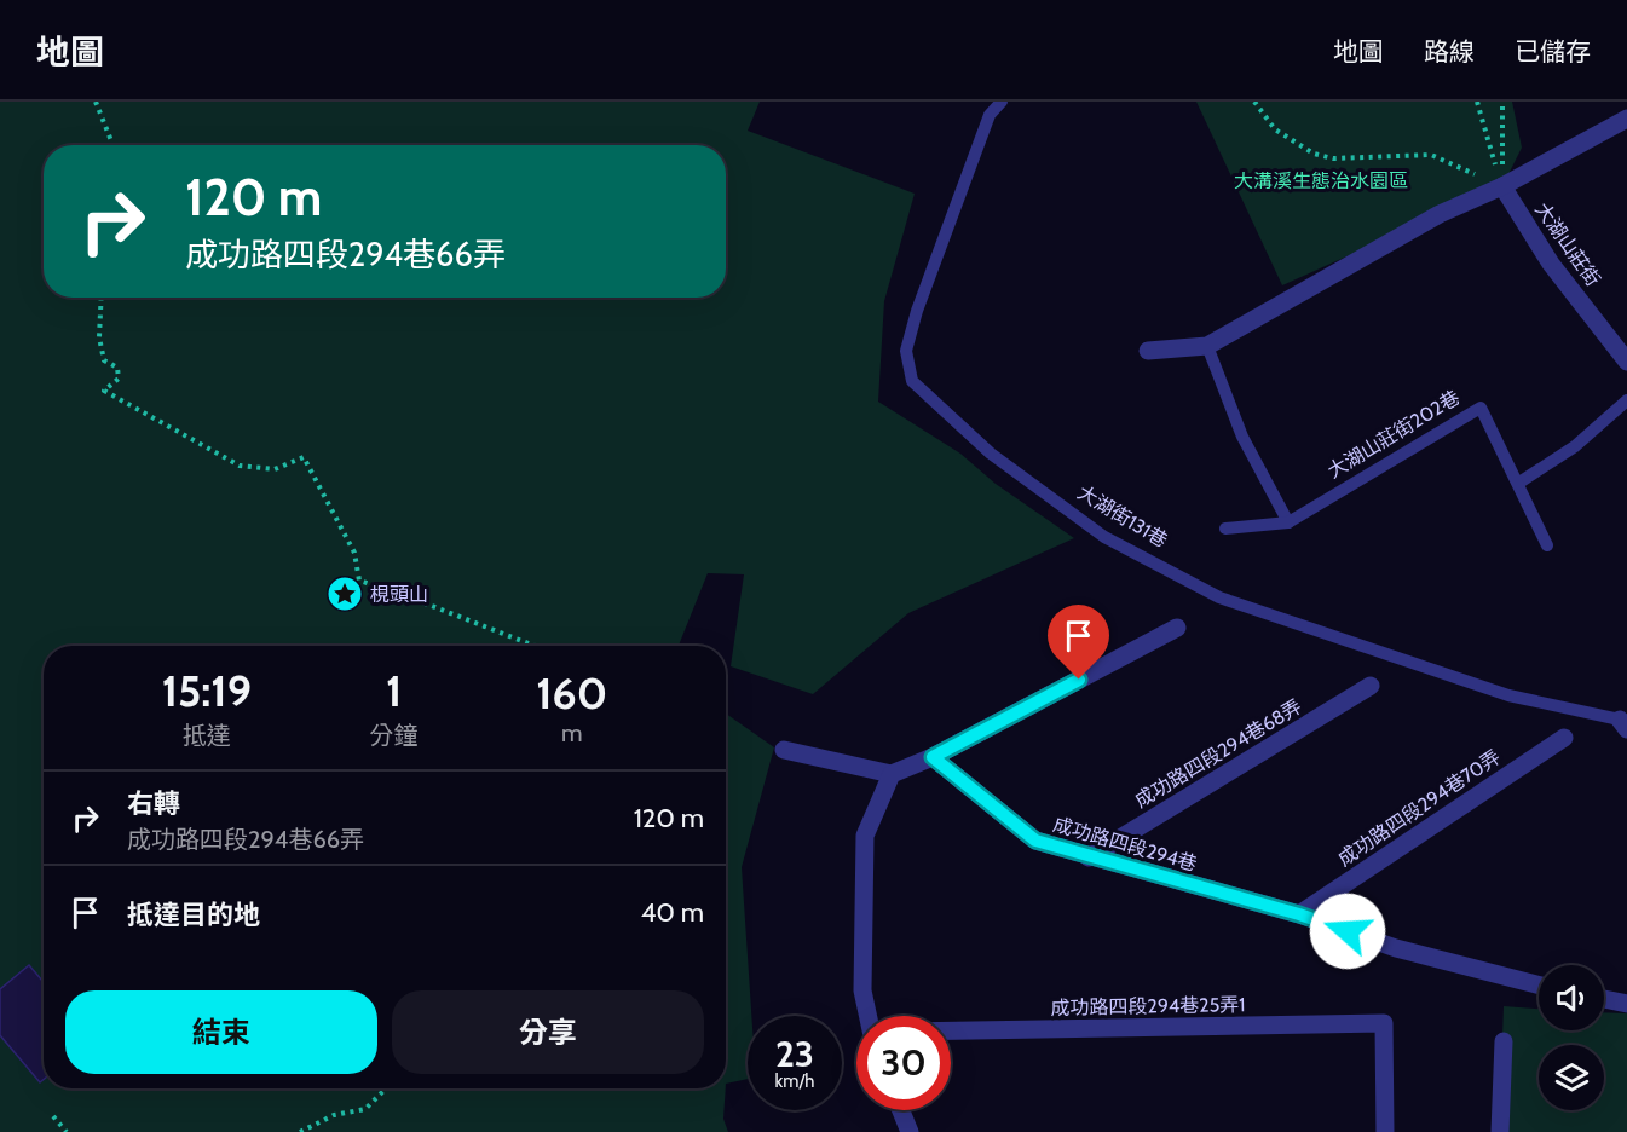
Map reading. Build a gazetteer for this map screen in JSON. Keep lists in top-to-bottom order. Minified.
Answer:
{"streets":{"street":["大湖山莊街","成功路四段294巷68弄","成功路四段294巷70弄","成功路四段294巷","成功路四段294巷25弄1"],"lane":["大湖山莊街202巷","大湖街131巷"]},"crossings":[["成功路四段294巷68弄","成功路四段294巷"],["成功路四段294巷70弄","成功路四段294巷"]],"parks":["大溝溪生態治水園區"],"places":{"place":["梘頭山"]},"page":{"header":"地圖","nav":["地圖","路線","已儲存"],"turn":["120 m","成功路四段294巷66弄"],"eta":["15:19","抵達","1","分鐘","160","m"],"list":[{"name":"右轉","note":"成功路四段294巷66弄","value":"120 m"},{"name":"抵達目的地","value":"40 m"}],"buttons":["結束","分享"],"speed":"23 km/h","limit":"30"}}
